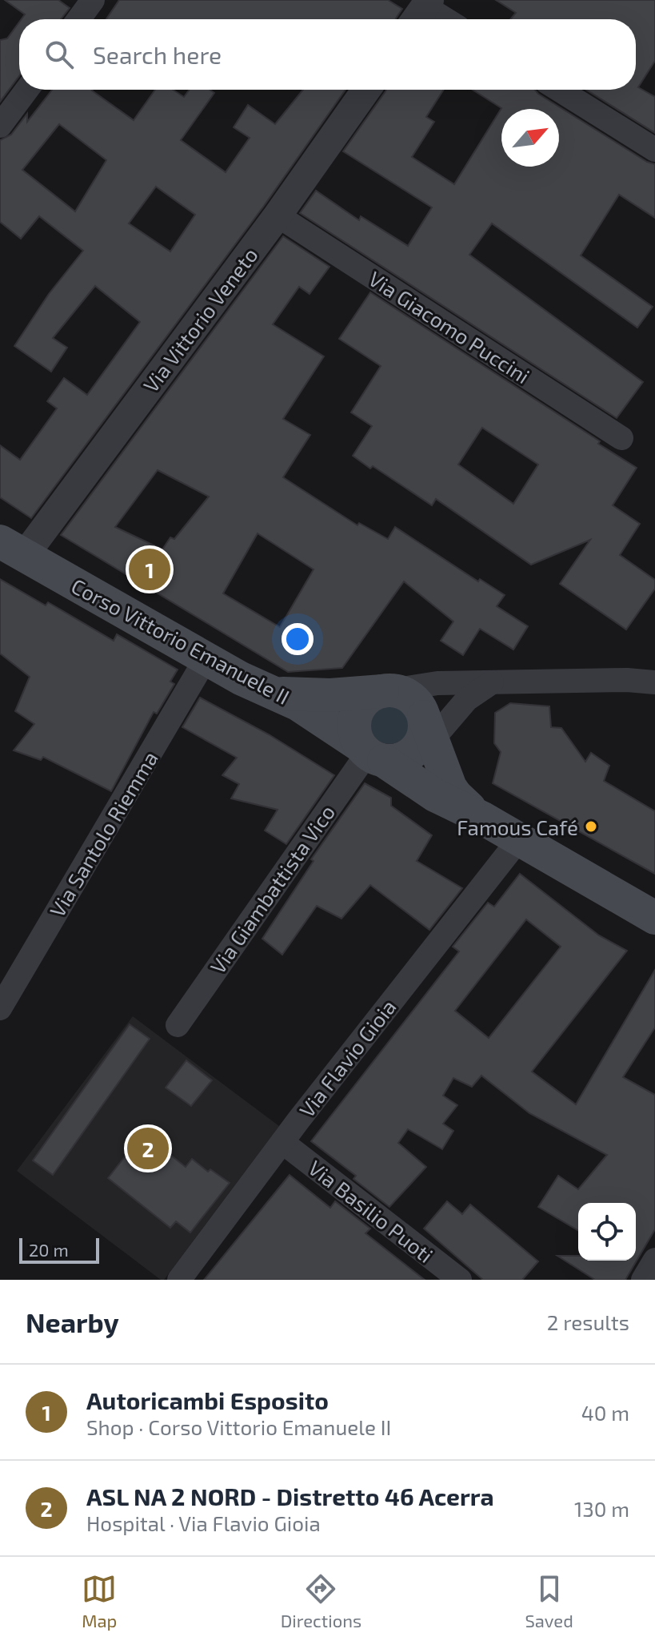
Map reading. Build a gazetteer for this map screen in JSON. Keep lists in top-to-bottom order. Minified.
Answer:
{"streets":{"main road":["Corso Vittorio Emanuele II"],"street":["Via Vittorio Veneto","Via Giacomo Puccini","Via Santolo Riemma","Via Giambattista Vico","Via Flavio Gioia","Via Basilio Puoti"]},"crossings":[["Via Vittorio Veneto","Via Giacomo Puccini"],["Via Vittorio Veneto","Corso Vittorio Emanuele II"],["Corso Vittorio Emanuele II","Via Santolo Riemma"],["Corso Vittorio Emanuele II","Via Giambattista Vico"],["Corso Vittorio Emanuele II","Via Flavio Gioia"],["Via Flavio Gioia","Via Basilio Puoti"]],"places":["Famous Café"],"scale_bar":"20 m","north":"top right","page":{"search":"Search here","pins":["1","2"],"scale":"20 m","heading":["Nearby","2 results"],"list":[{"mark":"1","name":"Autoricambi Esposito","note":"Shop · Corso Vittorio Emanuele II","value":"40 m"},{"mark":"2","name":"ASL NA 2 NORD - Distretto 46 Acerra","note":"Hospital · Via Flavio Gioia","value":"130 m"}],"nav":["Map","Directions","Saved"]}}
